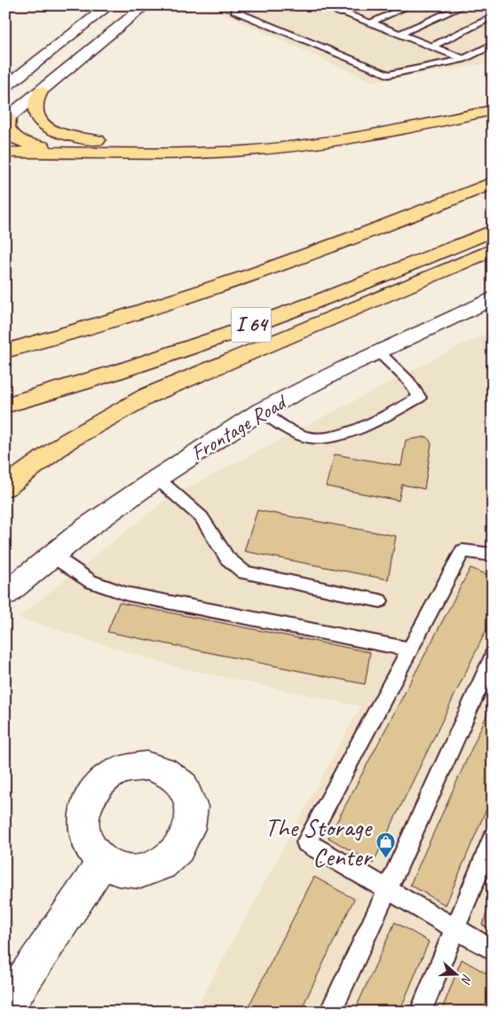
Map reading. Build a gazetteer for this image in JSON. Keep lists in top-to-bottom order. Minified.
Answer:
{"streets":{"highway":["I 64"],"main road":["Frontage Road"]},"places":{"shop":["The Storage Center"]},"north":"right"}
